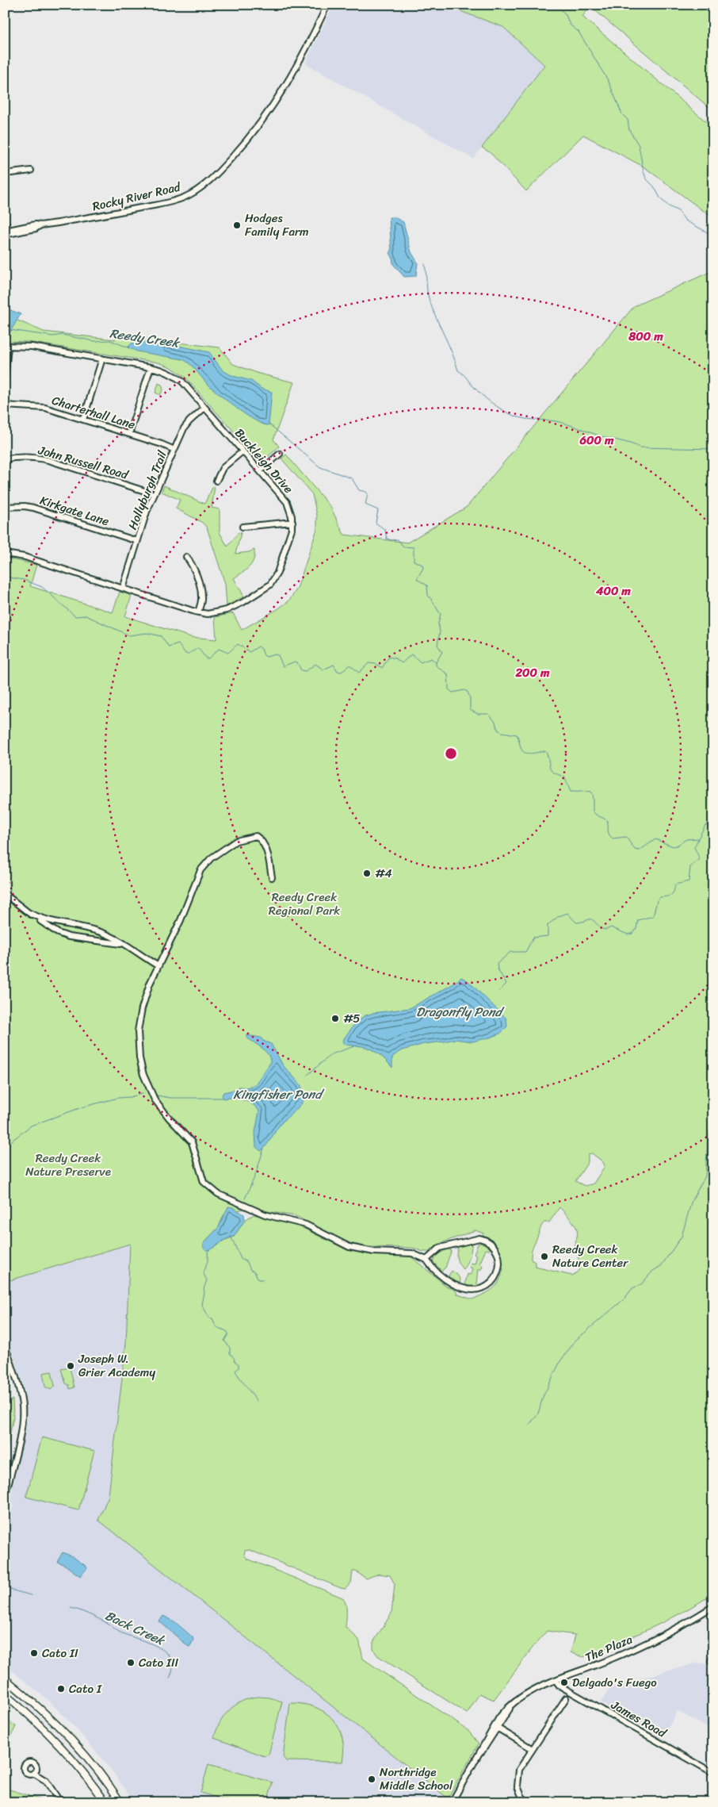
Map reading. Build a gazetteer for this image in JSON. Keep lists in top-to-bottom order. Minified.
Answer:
{"streets":{"street":["Rocky River Road","Charterhall Lane","Buckleigh Drive","John Russell Road","Hollyburgh Trail","Kirkgate Lane","The Plaza","James Road"]},"crossings":[["Charterhall Lane","Hollyburgh Trail"],["Buckleigh Drive","Hollyburgh Trail"],["John Russell Road","Hollyburgh Trail"],["Hollyburgh Trail","Kirkgate Lane"],["The Plaza","James Road"]],"water":["Reedy Creek","Dragonfly Pond","Kingfisher Pond","Back Creek"],"parks":["Reedy Creek Regional Park","Reedy Creek Nature Preserve"],"places":["Hodges Family Farm","#4","#5","Reedy Creek Nature Center","Joseph W. Grier Academy","Cato II","Cato III","Delgado's Fuego","Cato I","Northridge Middle School"],"rings":["800 m","600 m","400 m","200 m"]}
